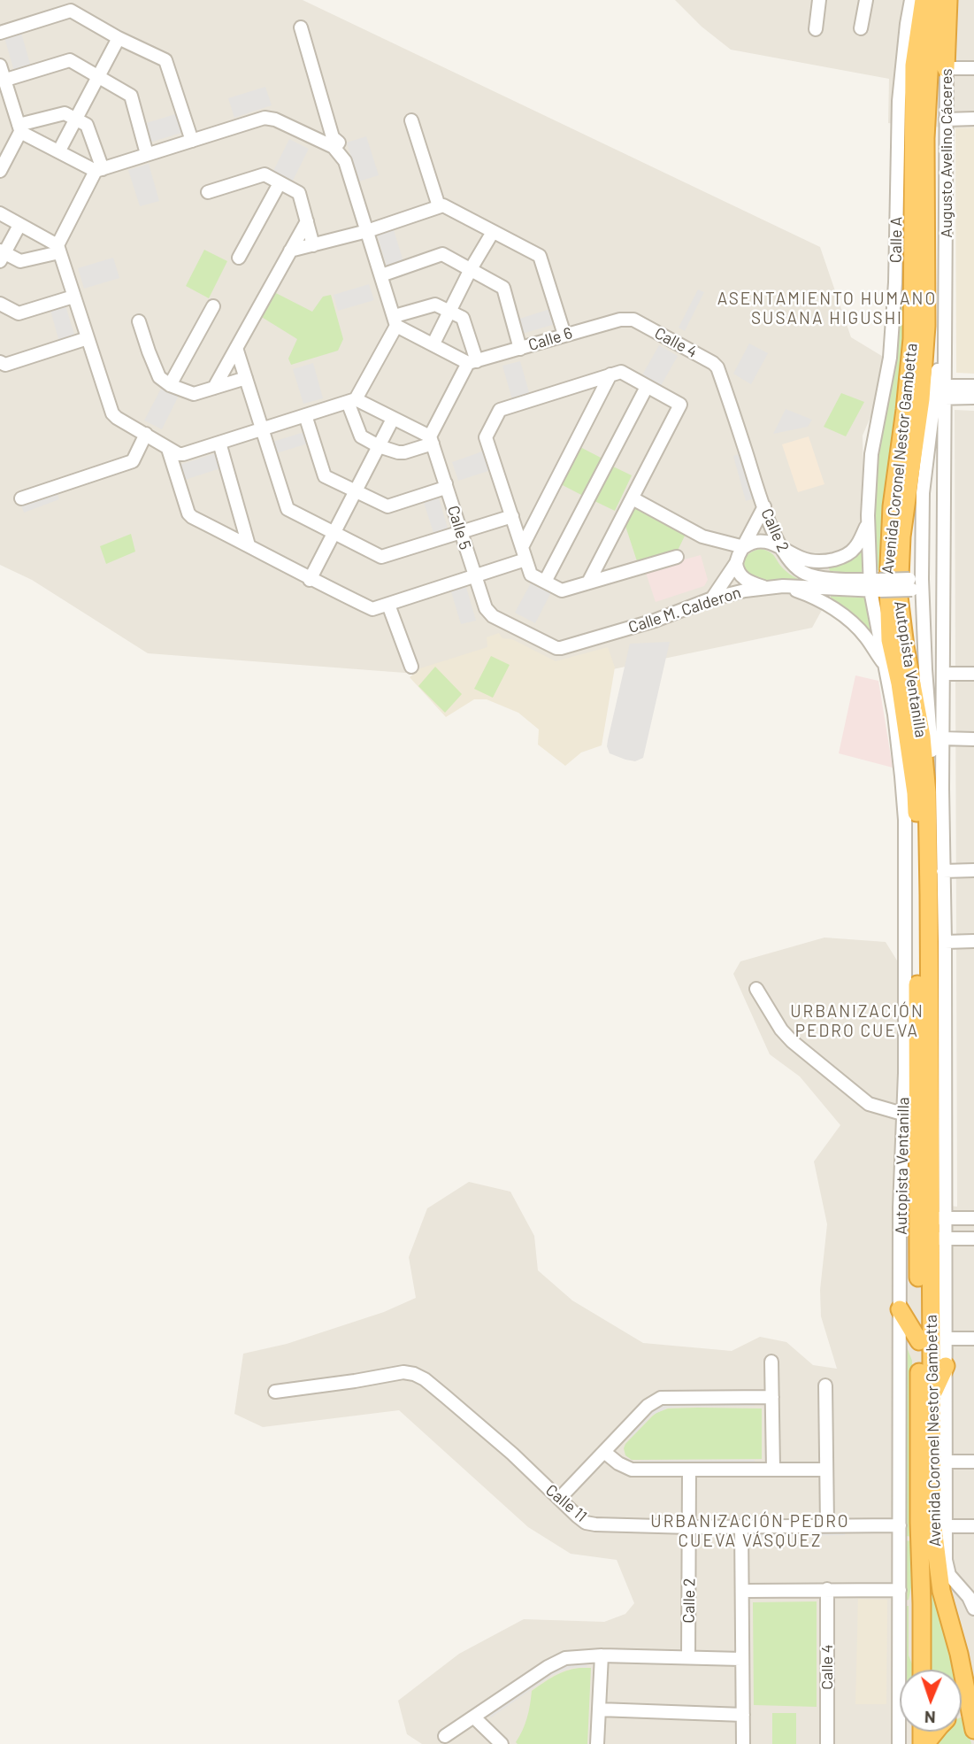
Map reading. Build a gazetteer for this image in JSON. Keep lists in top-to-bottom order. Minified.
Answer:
{"streets":{"highway":["Avenida Coronel Nestor Gambetta","Autopista Ventanilla"],"street":["Augusto Avelino Cáceres","Calle A","Calle 6","Calle 4","Calle 5","Calle 2","Calle M. Calderon","Calle 11"]},"crossings":[["Augusto Avelino Cáceres","Autopista Ventanilla"],["Calle A","Avenida Coronel Nestor Gambetta"],["Calle A","Calle 2"],["Calle A","Calle M. Calderon"],["Calle A","Autopista Ventanilla"],["Calle 6","Calle 4"],["Calle 4","Calle 2"],["Avenida Coronel Nestor Gambetta","Calle 2"],["Avenida Coronel Nestor Gambetta","Calle M. Calderon"],["Avenida Coronel Nestor Gambetta","Autopista Ventanilla"],["Calle 5","Calle M. Calderon"],["Calle 2","Calle M. Calderon"],["Calle 2","Autopista Ventanilla"],["Calle 2","Calle 11"],["Calle M. Calderon","Autopista Ventanilla"],["Autopista Ventanilla","Calle 11"]],"districts":["ASENTAMIENTO HUMANO SUSANA HIGUSHI","URBANIZACIÓN PEDRO CUEVA","URBANIZACIÓN PEDRO CUEVA VÁSQUEZ"],"north":"bottom"}
